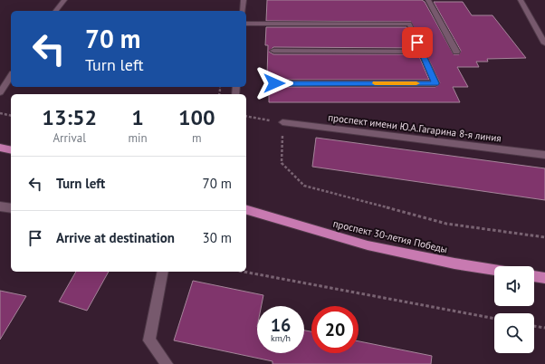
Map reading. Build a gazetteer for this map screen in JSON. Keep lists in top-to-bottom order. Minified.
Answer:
{"streets":{"main road":["проспект 30-летия Победы"],"street":["проспект имени Ю.А.Гагарина 8-я линия"]},"page":{"turn":["70 m","Turn left"],"eta":["13:52","Arrival","1","min","100","m"],"list":[{"name":"Turn left","value":"70 m"},{"name":"Arrive at destination","value":"30 m"}],"speed":"16 km/h","limit":"20"}}
